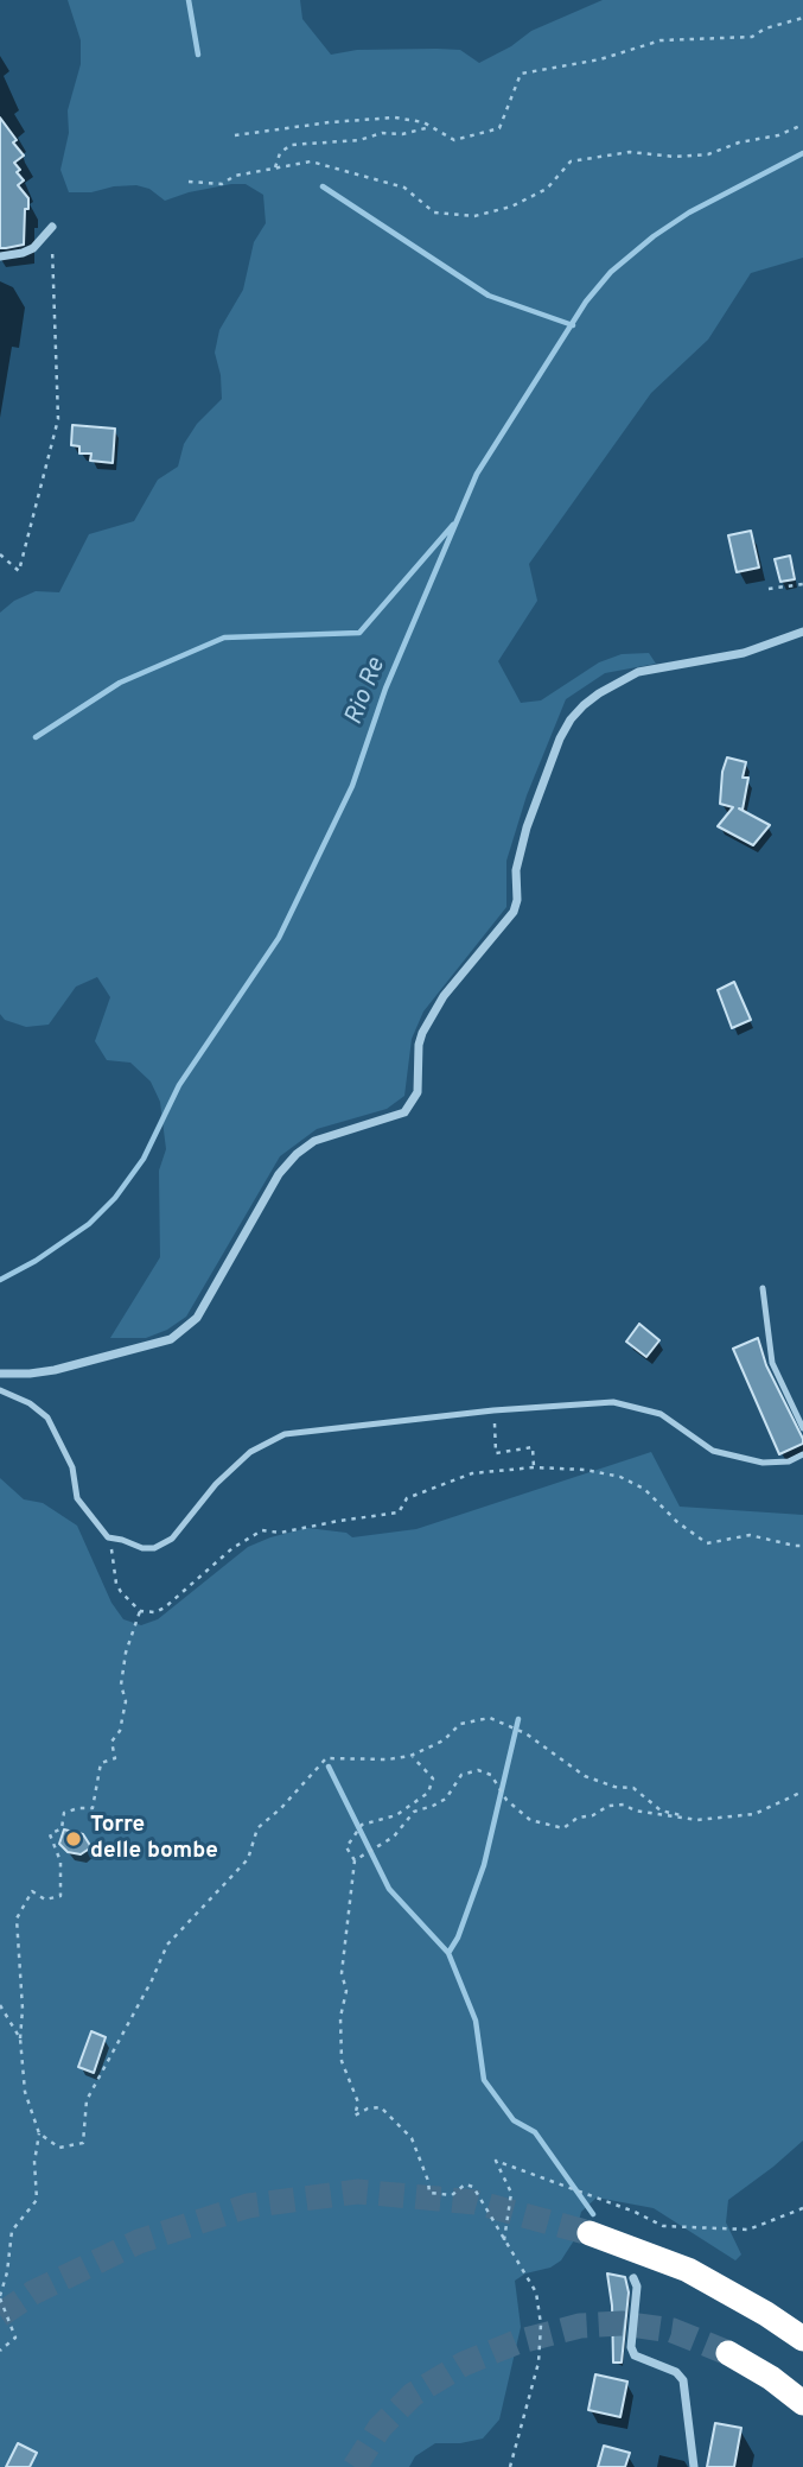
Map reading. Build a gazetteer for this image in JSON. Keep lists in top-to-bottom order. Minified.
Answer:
{"water":["Rio Re"],"places":["Torre delle bombe"]}
